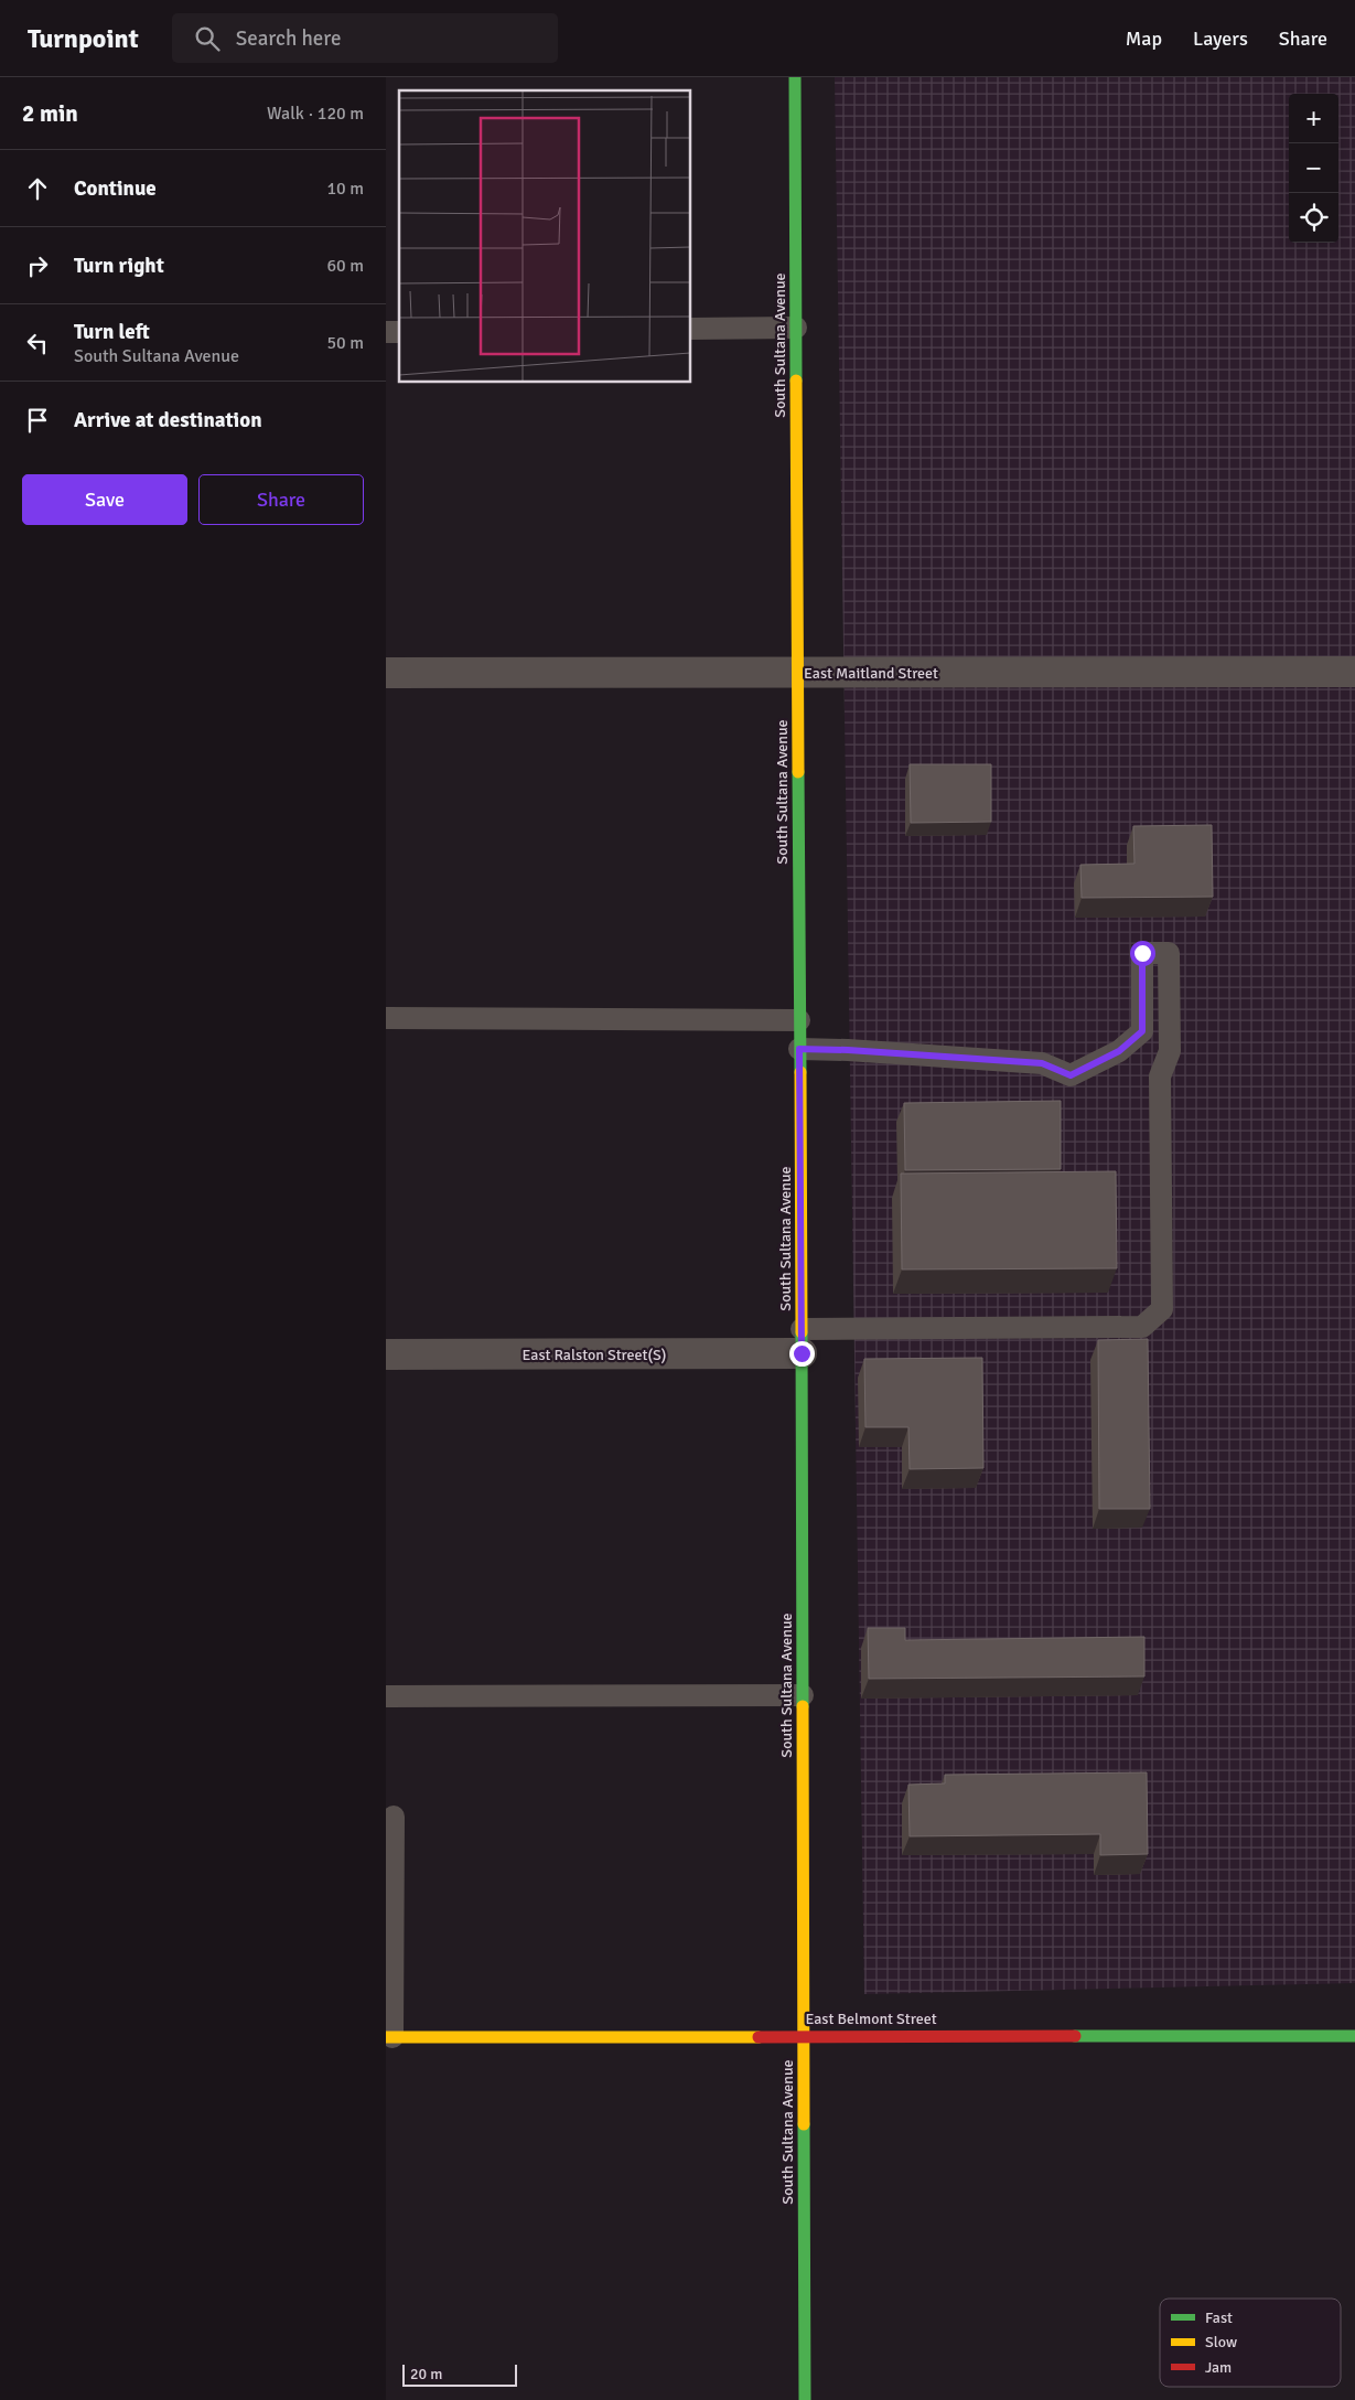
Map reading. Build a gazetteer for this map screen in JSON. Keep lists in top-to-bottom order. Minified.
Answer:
{"streets":{"street":["South Sultana Avenue","East Maitland Street","East Ralston Street(S)","East Belmont Street"]},"crossings":[["South Sultana Avenue","East Maitland Street"],["South Sultana Avenue","East Ralston Street(S)"],["South Sultana Avenue","East Belmont Street"]],"legend":["Fast","Slow","Jam"],"scale_bar":"20 m","page":{"header":"Turnpoint","search":"Search here","nav":["Map","Layers","Share"],"heading":["2 min","Walk · 120 m"],"map_buttons":["+","−"],"list":[["Continue","10 m"],["Turn right","60 m"],["Turn left","South Sultana Avenue","50 m"],"Arrive at destination"],"buttons":["Save","Share"],"scale":"20 m"}}
